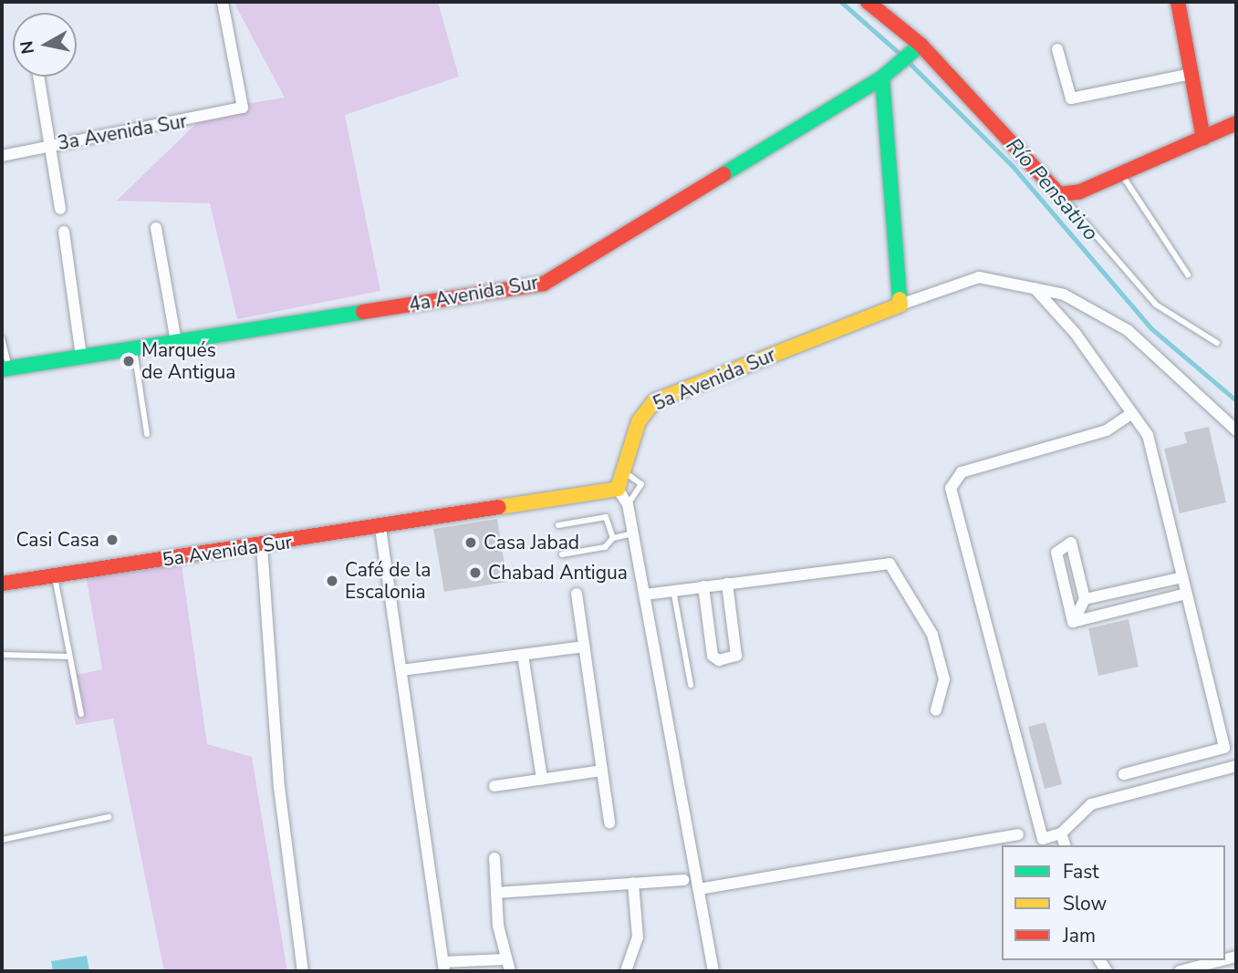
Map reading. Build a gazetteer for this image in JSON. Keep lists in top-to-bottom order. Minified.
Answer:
{"streets":{"street":["3a Avenida Sur","4a Avenida Sur","5a Avenida Sur"]},"water":["Río Pensativo"],"places":["Marqués de Antigua","Casi Casa","Casa Jabad","Chabad Antigua","Café de la Escalonia"],"legend":["Fast","Slow","Jam"],"north":"left"}
